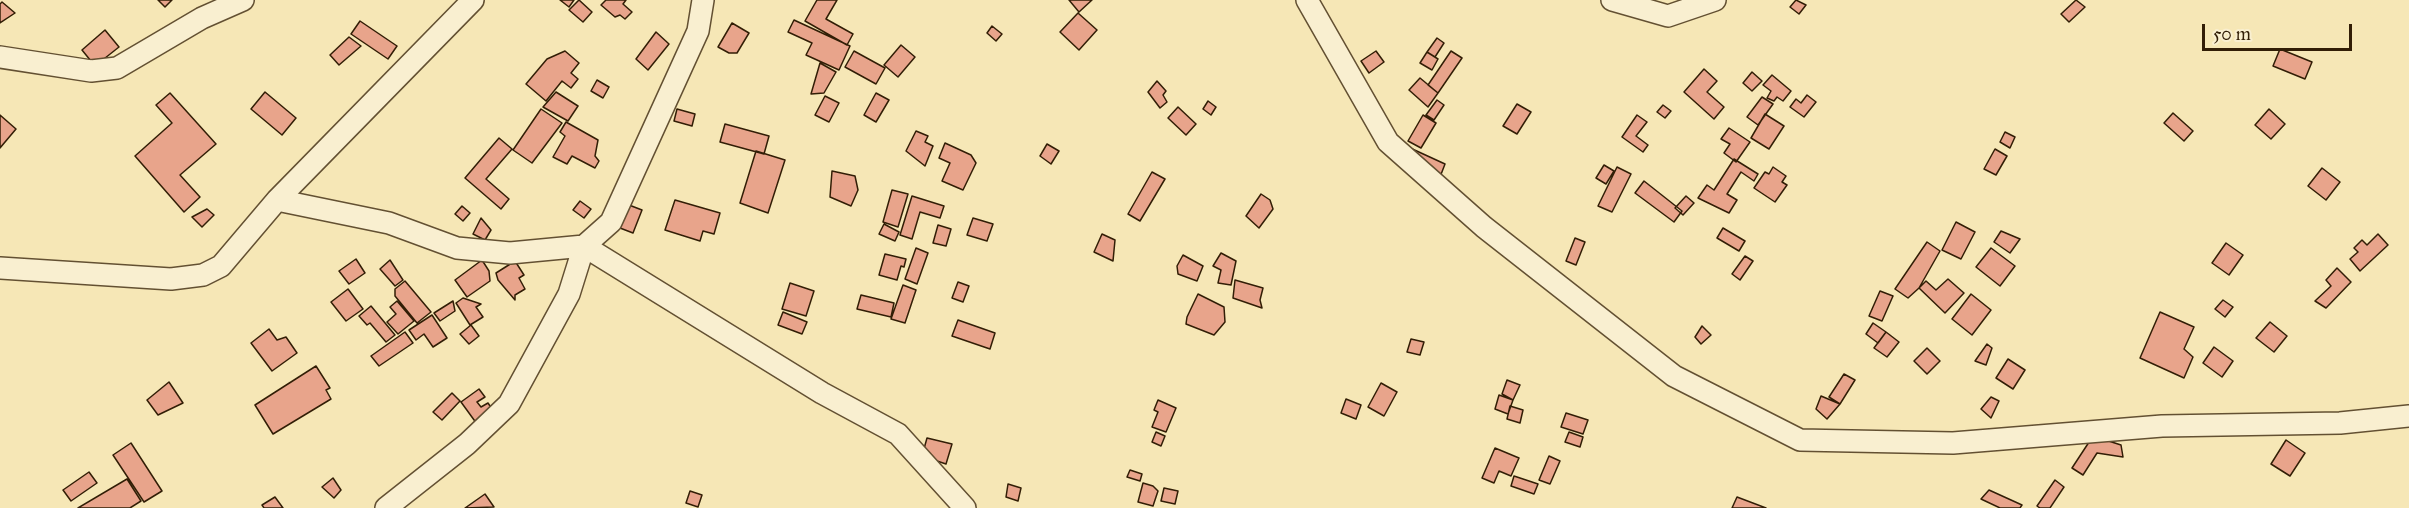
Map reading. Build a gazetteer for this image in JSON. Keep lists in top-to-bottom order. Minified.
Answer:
{"scale_bar":"50 m"}
